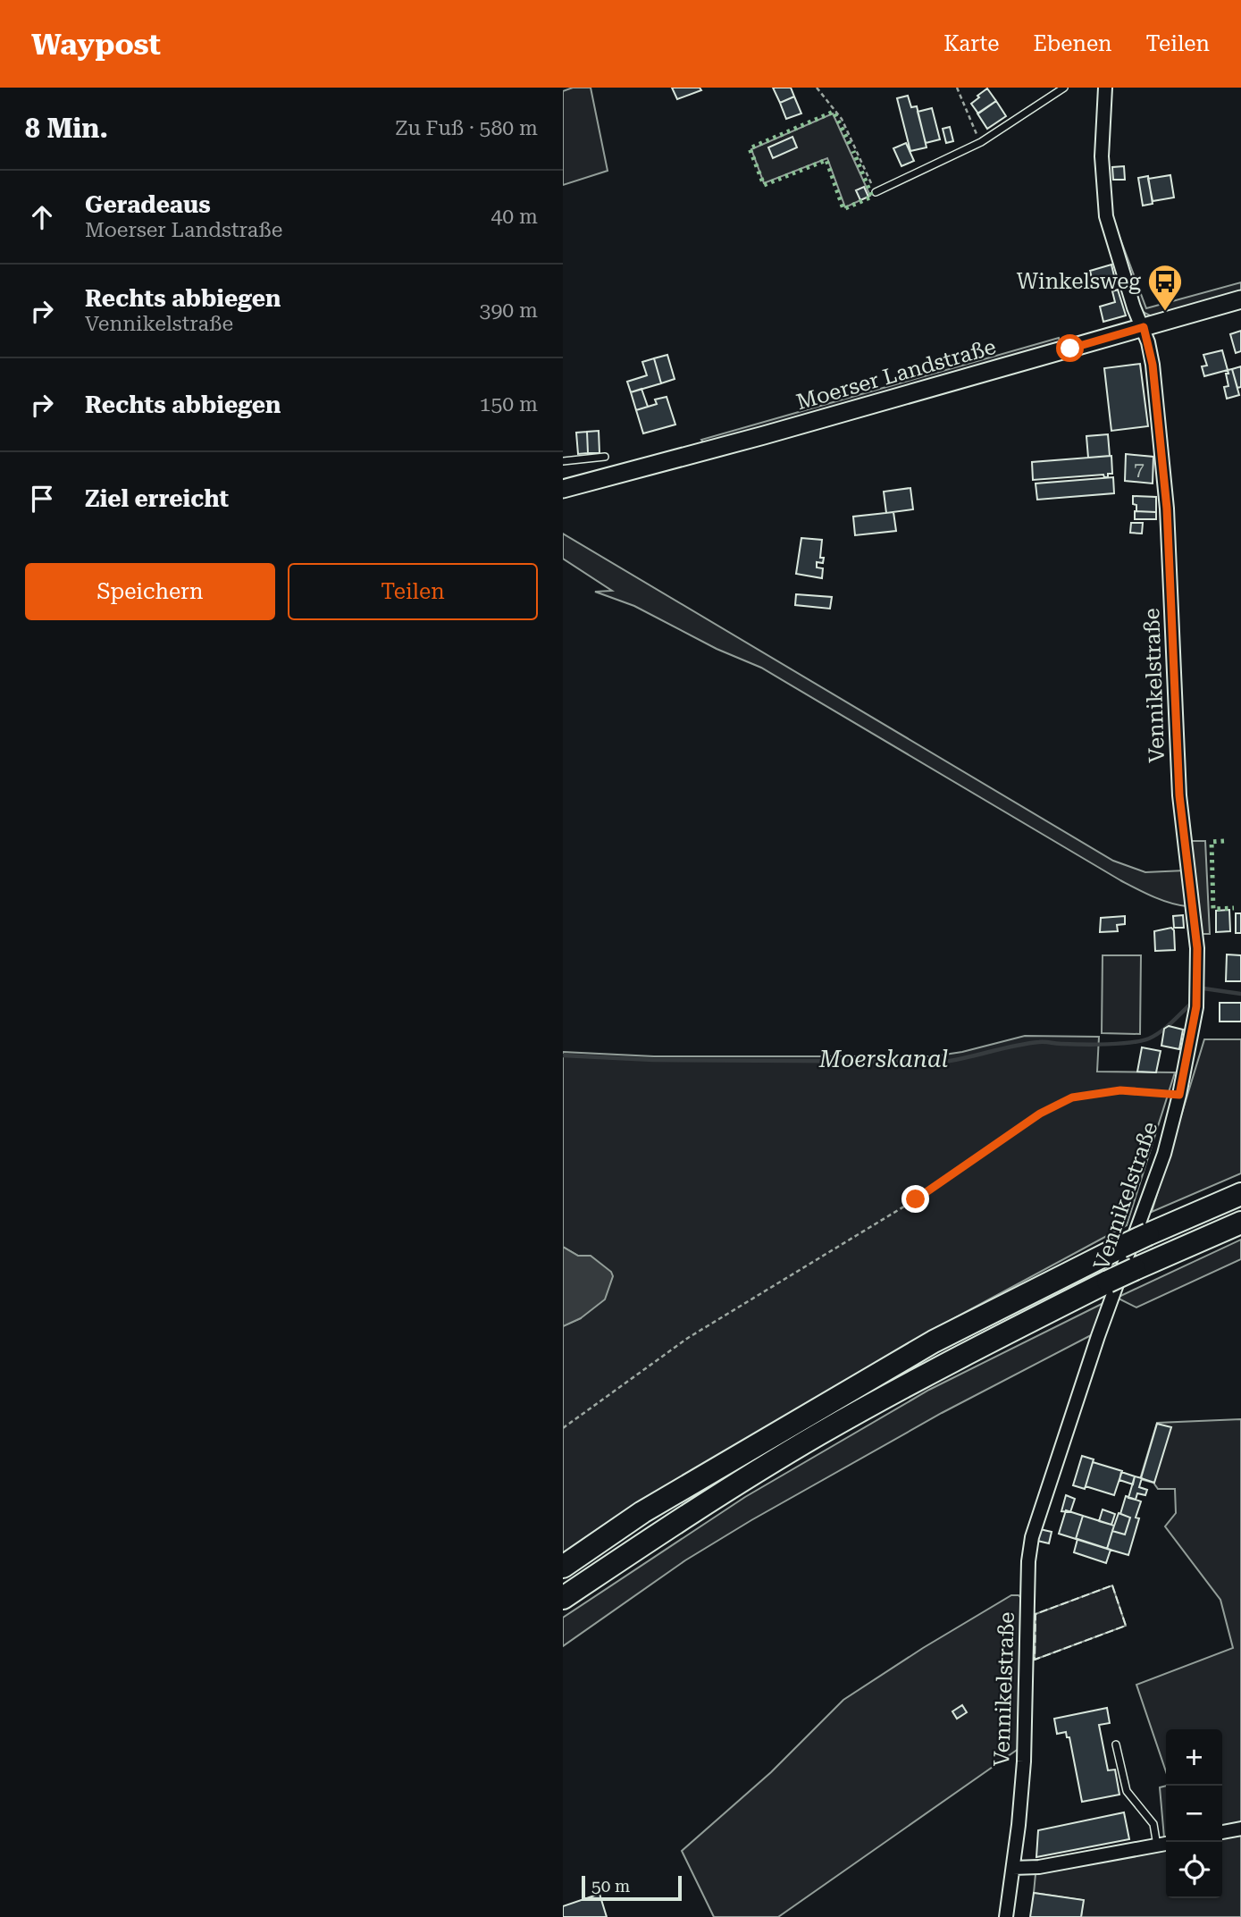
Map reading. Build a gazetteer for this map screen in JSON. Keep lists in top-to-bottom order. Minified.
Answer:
{"streets":{"main road":["Moerser Landstraße"],"street":["Vennikelstraße"]},"crossings":[["Moerser Landstraße","Vennikelstraße"]],"water":["Moerskanal"],"places":{"bus stop":["Winkelsweg"]},"house_numbers":["7"],"scale_bar":"50 m","page":{"header":"Waypost","nav":["Karte","Ebenen","Teilen"],"heading":["8 Min.","Zu Fuß · 580 m"],"list":[["Geradeaus","Moerser Landstraße","40 m"],["Rechts abbiegen","Vennikelstraße","390 m"],["Rechts abbiegen","150 m"],"Ziel erreicht"],"buttons":["Speichern","Teilen"],"map_buttons":["+","−"],"scale":"50 m"}}
